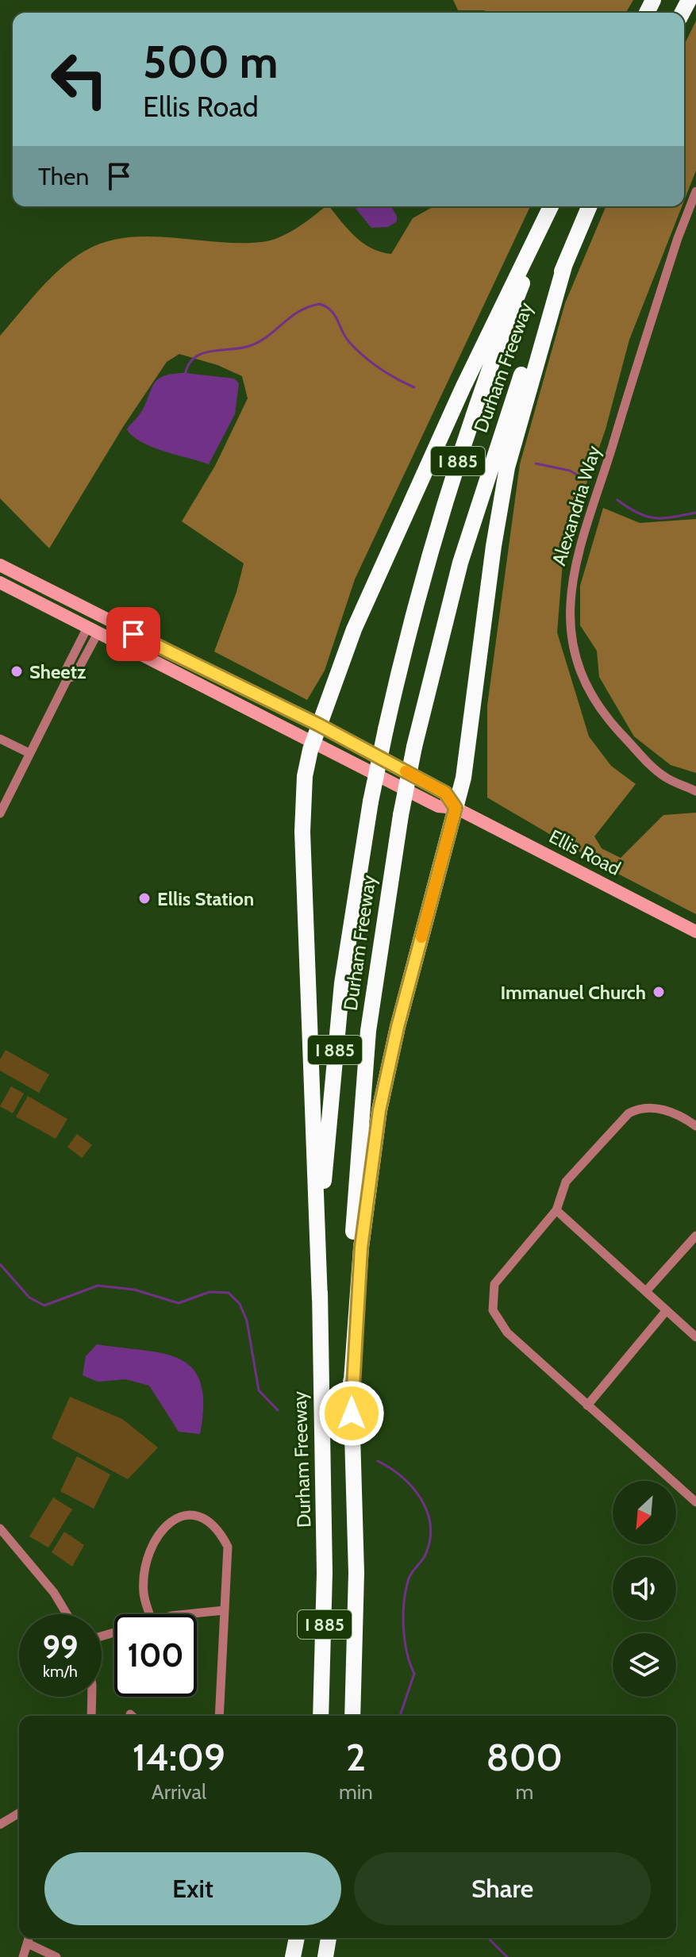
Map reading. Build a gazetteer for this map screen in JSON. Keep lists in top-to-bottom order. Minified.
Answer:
{"streets":{"highway":["Durham Freeway","I 885"],"main road":["Ellis Road"],"street":["Alexandria Way"]},"places":["Sheetz","Ellis Station","Immanuel Church"],"north":"bottom left","page":{"turn":["500 m","Ellis Road"],"then":"Then","speed":"99 km/h","limit":"100","eta":["14:09","Arrival","2","min","800","m"],"buttons":["Exit","Share"]}}
